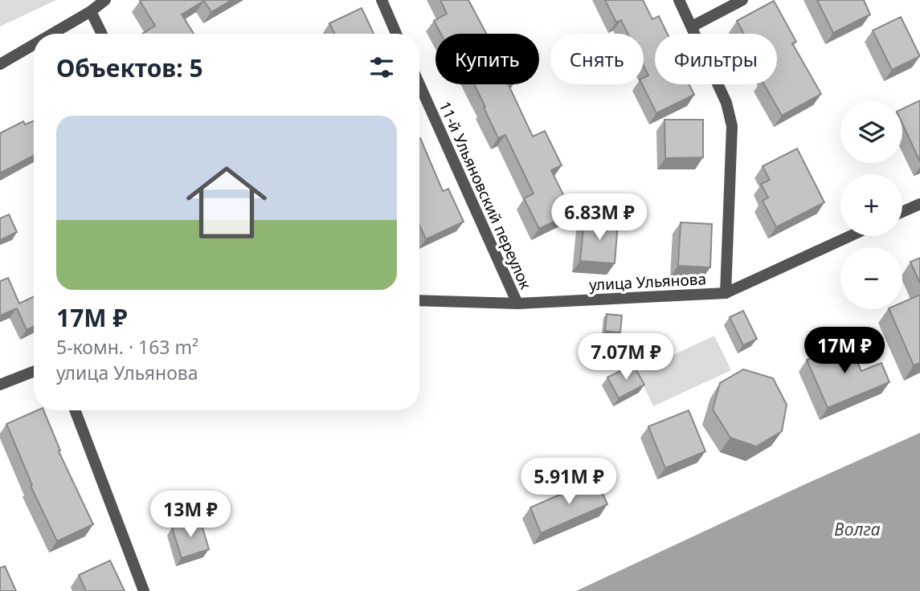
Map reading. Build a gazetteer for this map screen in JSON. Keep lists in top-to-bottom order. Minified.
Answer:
{"streets":{"street":["11-й Ульяновский переулок","улица Ульянова"]},"crossings":[["11-й Ульяновский переулок","улица Ульянова"]],"water":["Волга"],"page":{"chip":["Купить","Снять","Фильтры"],"heading":"Объектов: 5","map_buttons":["+","−"],"list":[{"name":"17M ₽","note":"5-комн. · 163 m² · улица Ульянова"}],"price":["6.83M ₽","17M ₽","7.07M ₽","5.91M ₽","13M ₽"]}}
